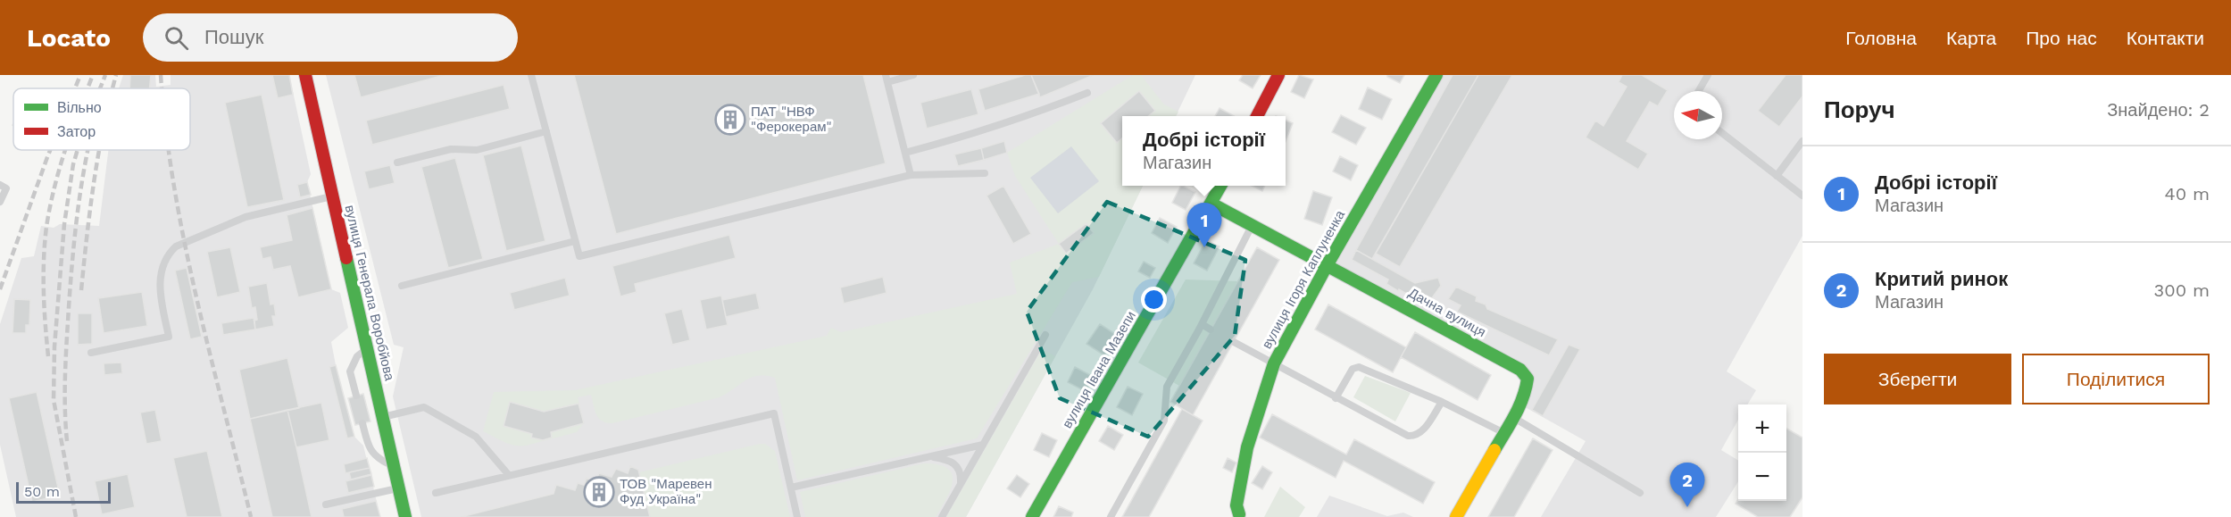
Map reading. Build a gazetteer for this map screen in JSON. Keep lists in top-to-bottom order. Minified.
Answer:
{"streets":{"street":["вулиця Ігоря Каплуненка","вулиця Генерала Воробйова","Дачна вулиця","вулиця Івана Мазепи"]},"crossings":[["вулиця Ігоря Каплуненка","Дачна вулиця"],["Дачна вулиця","вулиця Івана Мазепи"]],"places":{"building":["ПАТ \"НВФ \"Ферокерам\"","ТОВ \"Маревен Фуд Україна\""]},"legend":["Вільно","Затор"],"scale_bar":"50 m","north":"left","page":{"header":"Locato","search":"Пошук","nav":["Головна","Карта","Про нас","Контакти"],"heading":["Поруч","Знайдено: 2"],"popup":["Добрі історії","Магазин"],"list":[{"mark":"1","name":"Добрі історії","note":"Магазин","value":"40 m"},{"mark":"2","name":"Критий ринок","note":"Магазин","value":"300 m"}],"pins":["1","2"],"buttons":["Зберегти","Поділитися"],"map_buttons":["+","−"],"scale":"50 m"}}
